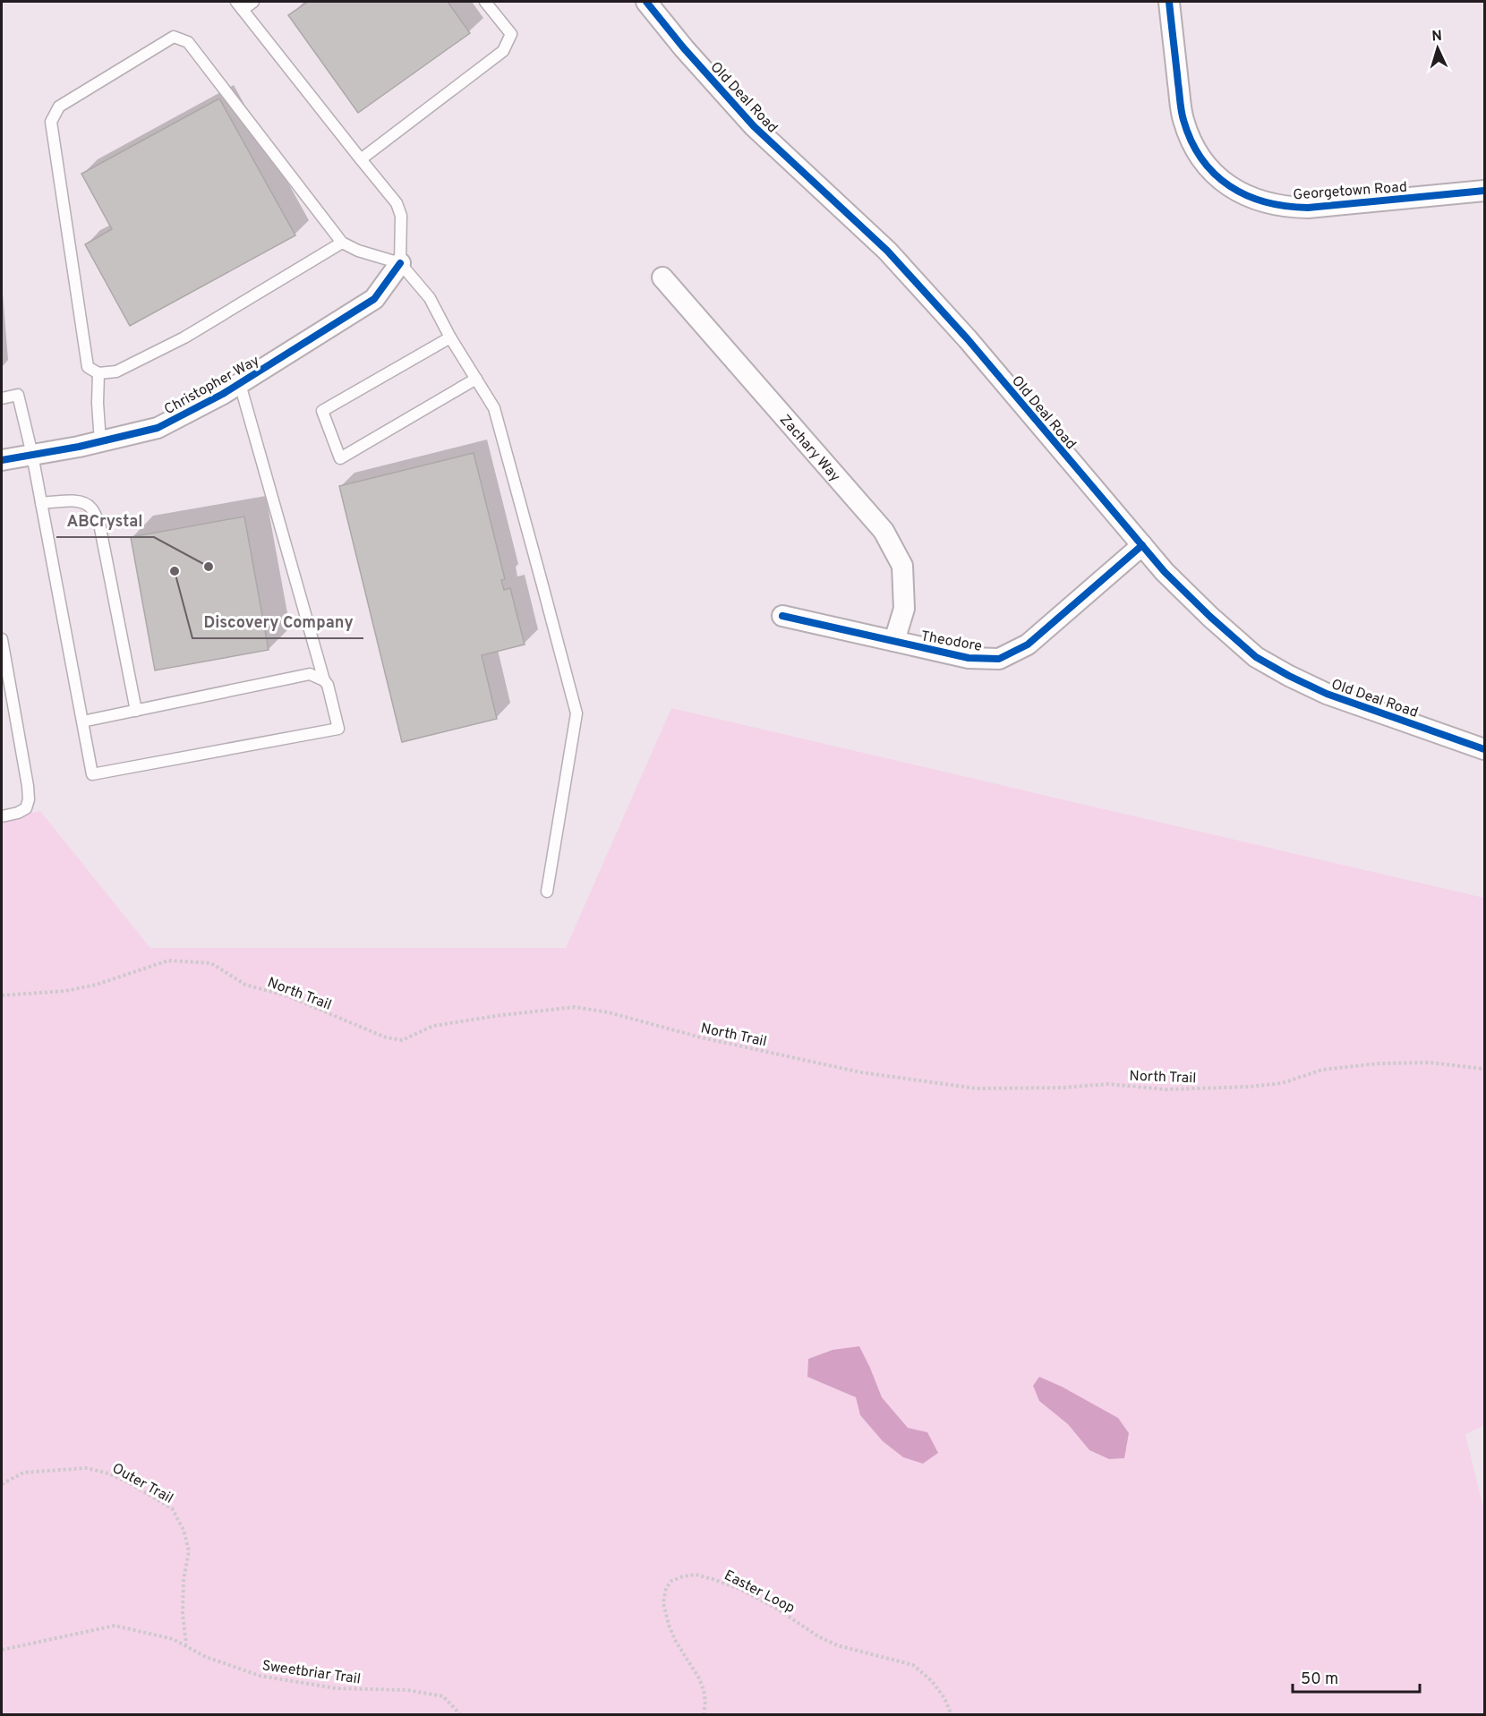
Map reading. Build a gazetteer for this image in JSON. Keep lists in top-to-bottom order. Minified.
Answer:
{"streets":{"street":["Old Deal Road","Georgetown Road","Christopher Way","Zachary Way","Theodore"],"path":["North Trail","Outer Trail","Easter Loop","Sweetbriar Trail"]},"crossings":[["Old Deal Road","Theodore"],["Zachary Way","Theodore"],["Outer Trail","Sweetbriar Trail"]],"places":["ABCrystal","Discovery Company"],"scale_bar":"50 m","north":"top"}
